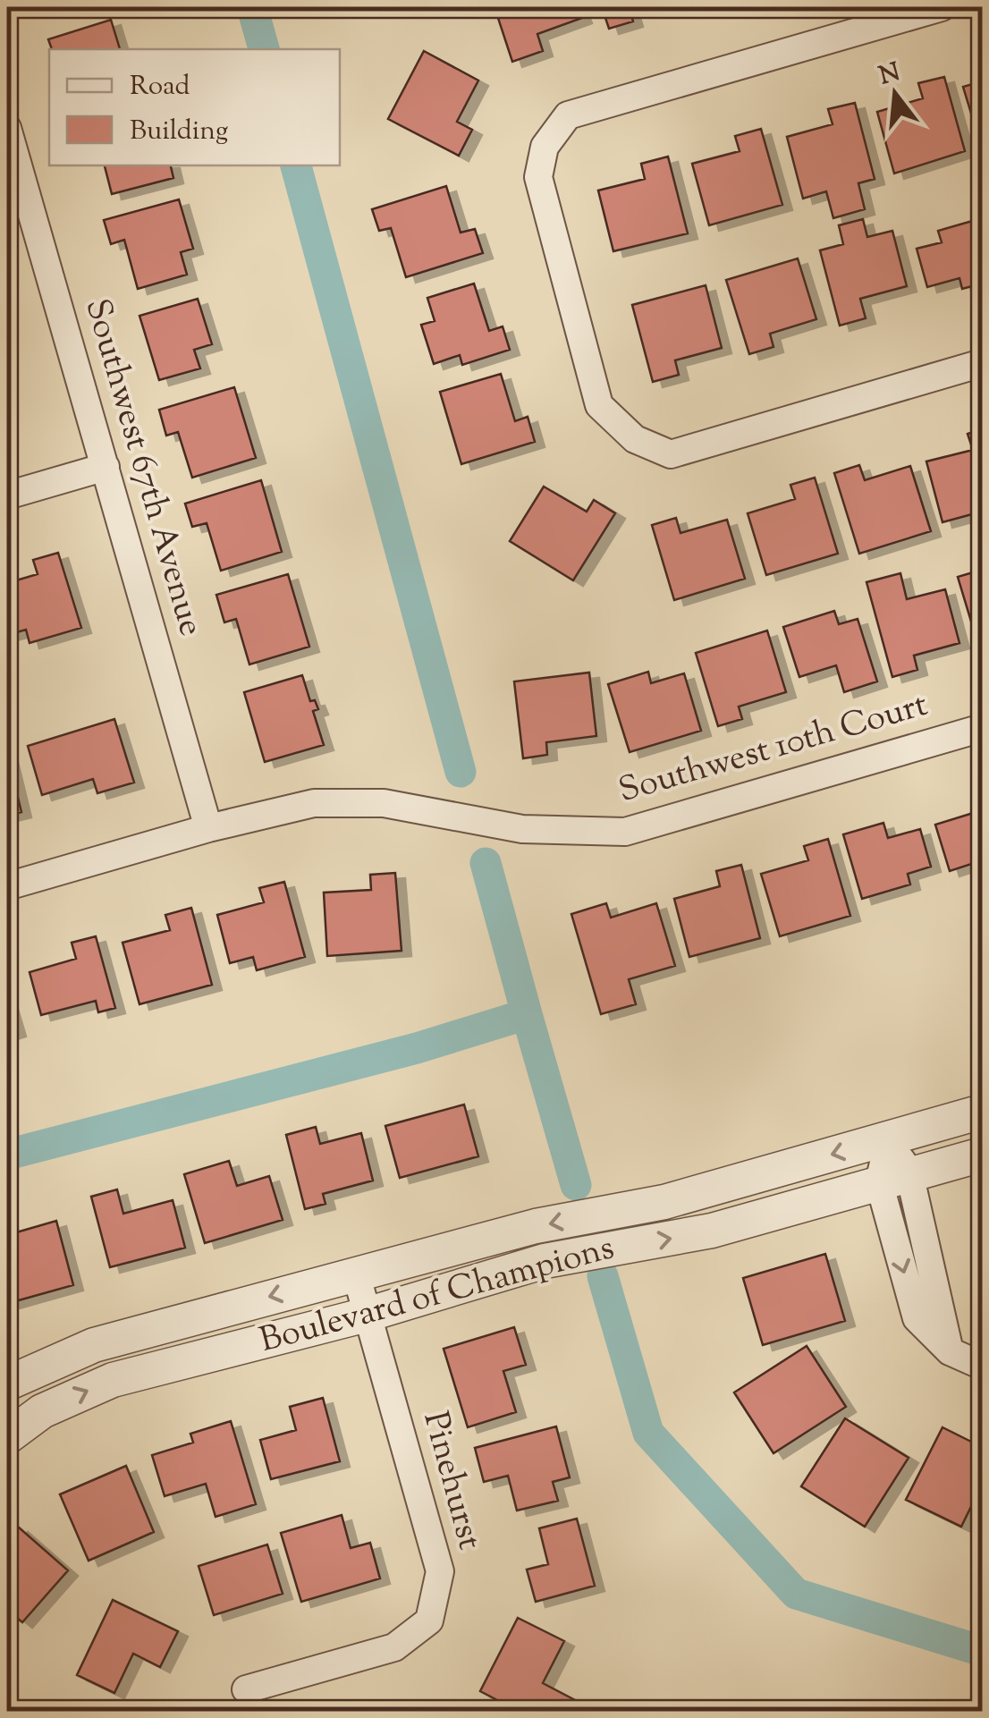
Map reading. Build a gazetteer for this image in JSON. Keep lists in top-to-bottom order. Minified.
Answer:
{"streets":{"street":["Southwest 67th Avenue","Southwest 10th Court","Boulevard of Champions","Pinehurst"]},"crossings":[["Southwest 67th Avenue","Southwest 10th Court"],["Boulevard of Champions","Pinehurst"]],"legend":["Road","Building"],"north":"top"}
